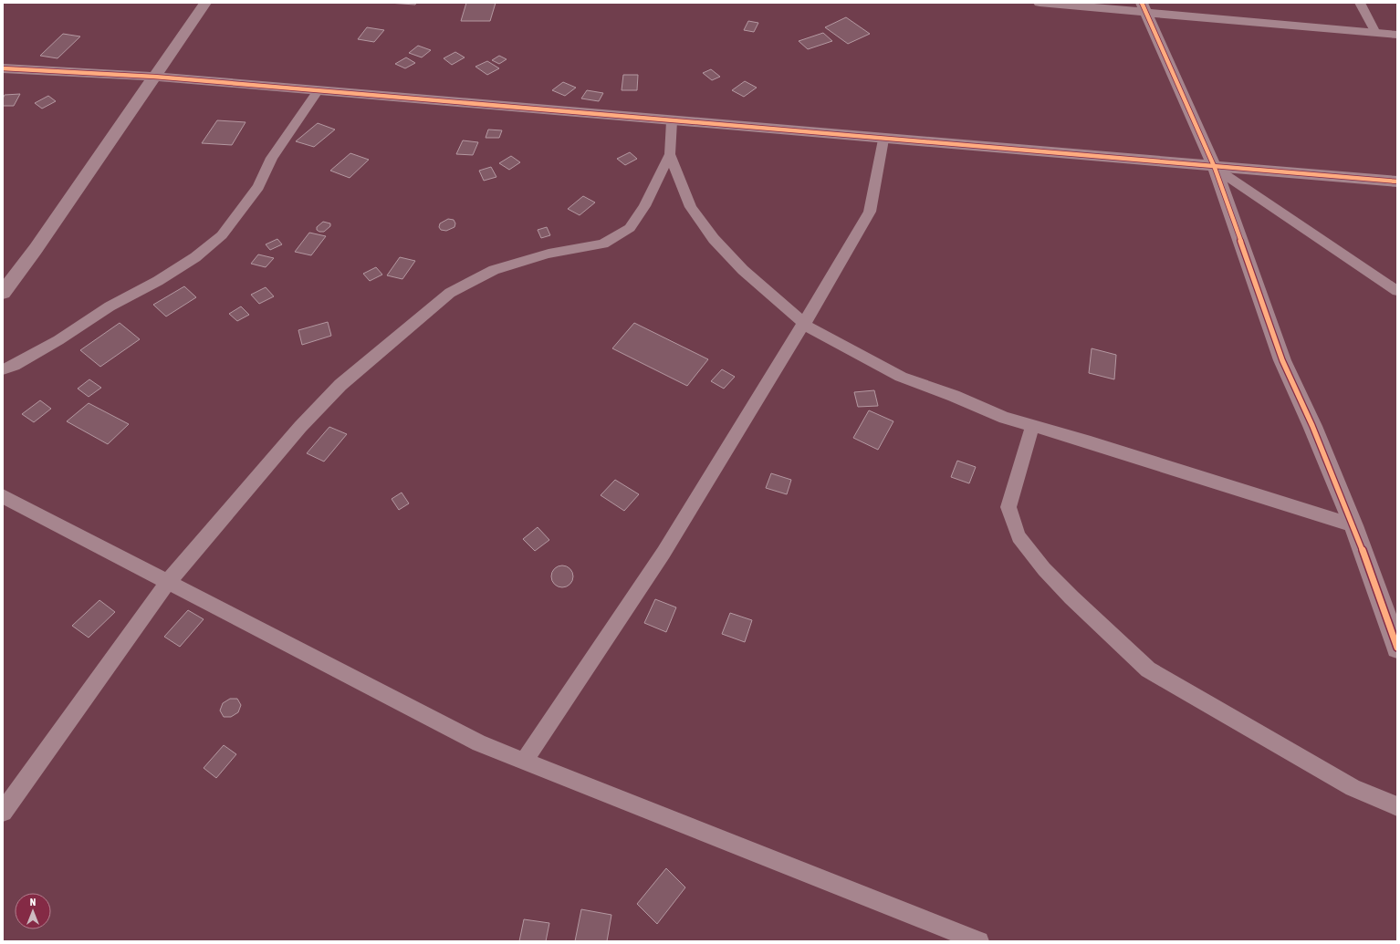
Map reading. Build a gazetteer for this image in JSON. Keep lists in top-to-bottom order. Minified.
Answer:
{"north":"top"}
